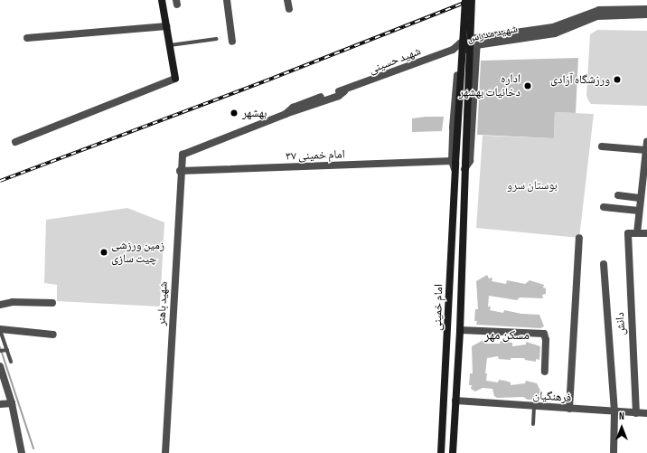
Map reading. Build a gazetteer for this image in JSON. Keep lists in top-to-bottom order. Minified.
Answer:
{"streets":{"main road":["امام خمینی"],"street":["شهید مدرس","شهید حسینی","امام خمینی ۳۷","شهید باهنر","دانش","فرهنگیان"]},"crossings":[["شهید مدرس","شهید حسینی"],["شهید حسینی","شهید باهنر"],["امام خمینی ۳۷","شهید باهنر"],["امام خمینی ۳۷","امام خمینی"],["امام خمینی","فرهنگیان"],["دانش","فرهنگیان"]],"districts":["مسکن مهر"],"parks":["بوستان سرو"],"places":["ورزشگاه آزادی","اداره دخانیات بهشهر","بهشهر","زمین ورزشی چیت سازی"],"north":"top"}
